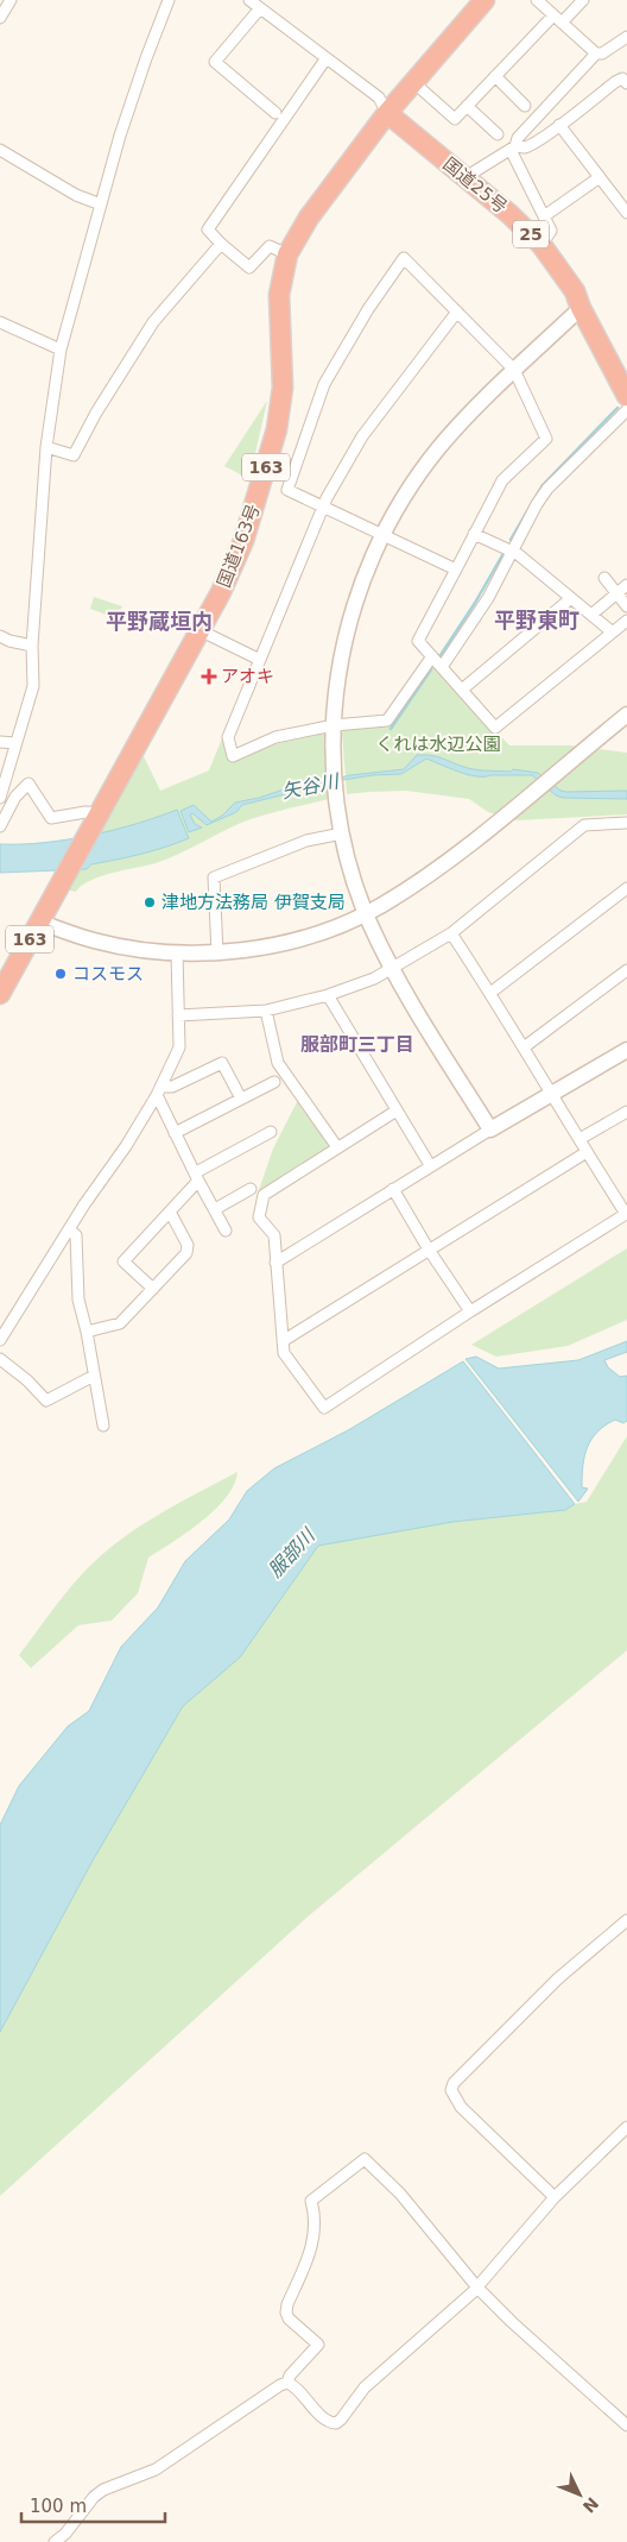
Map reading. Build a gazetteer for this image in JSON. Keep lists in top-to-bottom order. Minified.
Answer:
{"streets":{"highway":["国道25号","25","163","国道163号"]},"crossings":[["国道25号","国道163号"]],"districts":["平野東町","平野蔵垣内","服部町三丁目"],"water":["矢谷川","服部川"],"parks":["くれは水辺公園"],"places":{"health":["アオキ"],"other":["津地方法務局 伊賀支局","コスモス"]},"scale_bar":"100 m","north":"bottom right"}
